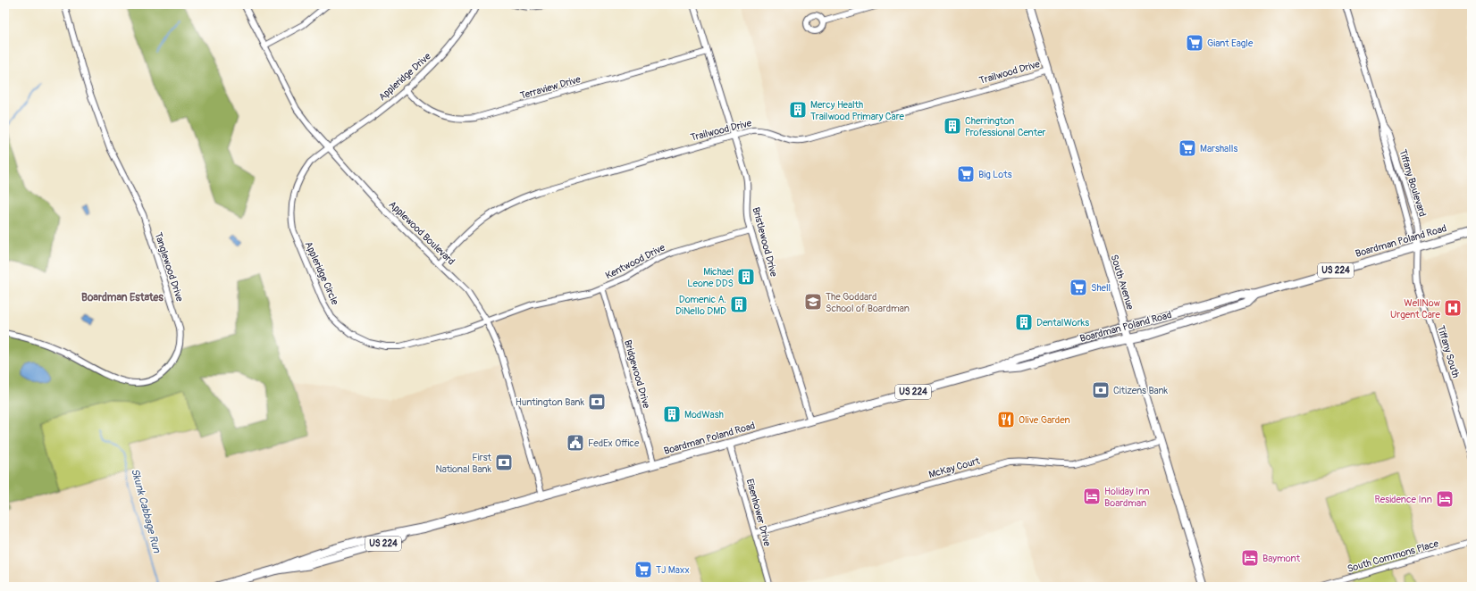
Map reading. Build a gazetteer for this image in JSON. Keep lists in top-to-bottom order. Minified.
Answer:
{"streets":{"main road":["Boardman Poland Road","US 224","South Avenue"],"street":["Trailwood Drive","Appleridge Drive","Terraview Drive","Tiffany Boulevard","Applewood Boulevard","Bristlewood Drive","Kentwood Drive","Tanglewood Drive","Appleridge Circle","Tiffany South","Bridgewood Drive","McKay Court","Eisenhower Drive","South Commons Place"]},"crossings":[["Trailwood Drive","Applewood Boulevard"],["Trailwood Drive","Bristlewood Drive"],["Trailwood Drive","South Avenue"],["Appleridge Drive","Terraview Drive"],["Appleridge Drive","Applewood Boulevard"],["Appleridge Drive","Appleridge Circle"],["Terraview Drive","Bristlewood Drive"],["Tiffany Boulevard","Boardman Poland Road"],["Tiffany Boulevard","Tiffany South"],["Applewood Boulevard","Boardman Poland Road"],["Applewood Boulevard","Kentwood Drive"],["Applewood Boulevard","Appleridge Circle"],["Boardman Poland Road","Bristlewood Drive"],["Boardman Poland Road","South Avenue"],["Boardman Poland Road","Tiffany South"],["Boardman Poland Road","Bridgewood Drive"],["Boardman Poland Road","Eisenhower Drive"],["Bristlewood Drive","Kentwood Drive"],["Kentwood Drive","Appleridge Circle"],["Kentwood Drive","Bridgewood Drive"],["South Avenue","McKay Court"],["McKay Court","Eisenhower Drive"]],"districts":["Boardman Estates"],"water":["Skunk Cabbage Run"],"places":{"supermarket":["Giant Eagle","Marshalls","Big Lots","Shell","TJ Maxx"],"building":["Mercy Health Trailwood Primary Care","Cherrington Professional Center","Michael Leone DDS","Domenic A. DiNello DMD","DentalWorks","ModWash"],"school or university":["The Goddard School of Boardman"],"hospital":["WellNow Urgent Care"],"bank":["Citizens Bank","Huntington Bank","First National Bank"],"restaurant":["Olive Garden"],"public building":["FedEx Office"],"hotel":["Holiday Inn Boardman","Residence Inn","Baymont"]}}
